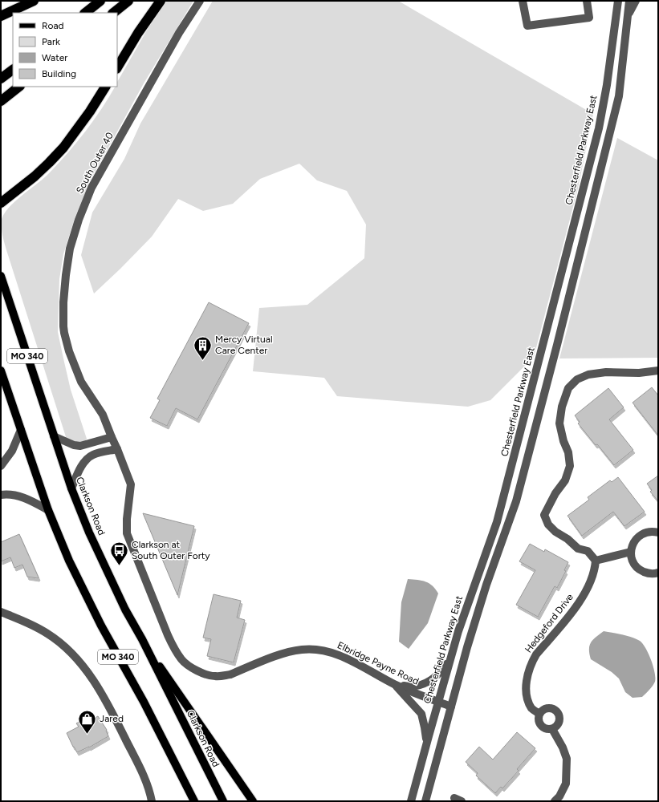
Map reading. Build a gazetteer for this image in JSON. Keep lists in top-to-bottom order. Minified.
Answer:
{"streets":{"main road":["MO 340","Clarkson Road"],"street":["Chesterfield Parkway East","South Outer 40","Hedgeford Drive","Elbridge Payne Road"]},"crossings":[["Chesterfield Parkway East","Elbridge Payne Road"],["South Outer 40","Elbridge Payne Road"]],"places":{"building":["Mercy Virtual Care Center"],"bus stop":["Clarkson at South Outer Forty"],"shop":["Jared"]},"legend":["Road","Park","Water","Building"]}
